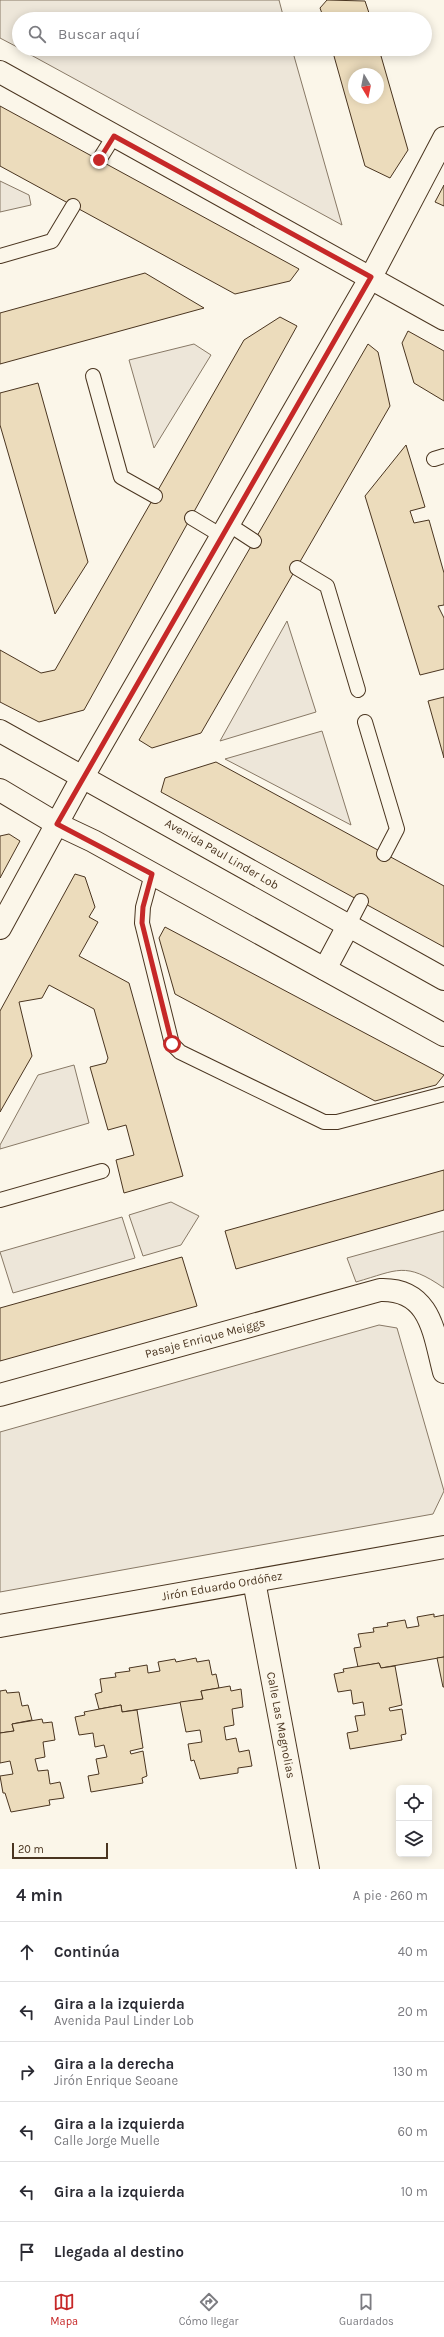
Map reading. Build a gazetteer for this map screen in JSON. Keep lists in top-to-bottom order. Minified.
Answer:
{"streets":{"street":["Avenida Paul Linder Lob","Pasaje Enrique Meiggs","Jirón Eduardo Ordóñez","Calle Las Magnolias"]},"crossings":[["Jirón Eduardo Ordóñez","Calle Las Magnolias"]],"scale_bar":"20 m","north":"bottom","page":{"search":"Buscar aquí","scale":"20 m","heading":["4 min","A pie · 260 m"],"list":[["Continúa","40 m"],["Gira a la izquierda","Avenida Paul Linder Lob","20 m"],["Gira a la derecha","Jirón Enrique Seoane","130 m"],["Gira a la izquierda","Calle Jorge Muelle","60 m"],["Gira a la izquierda","10 m"],"Llegada al destino"],"nav":["Mapa","Cómo llegar","Guardados"]}}
